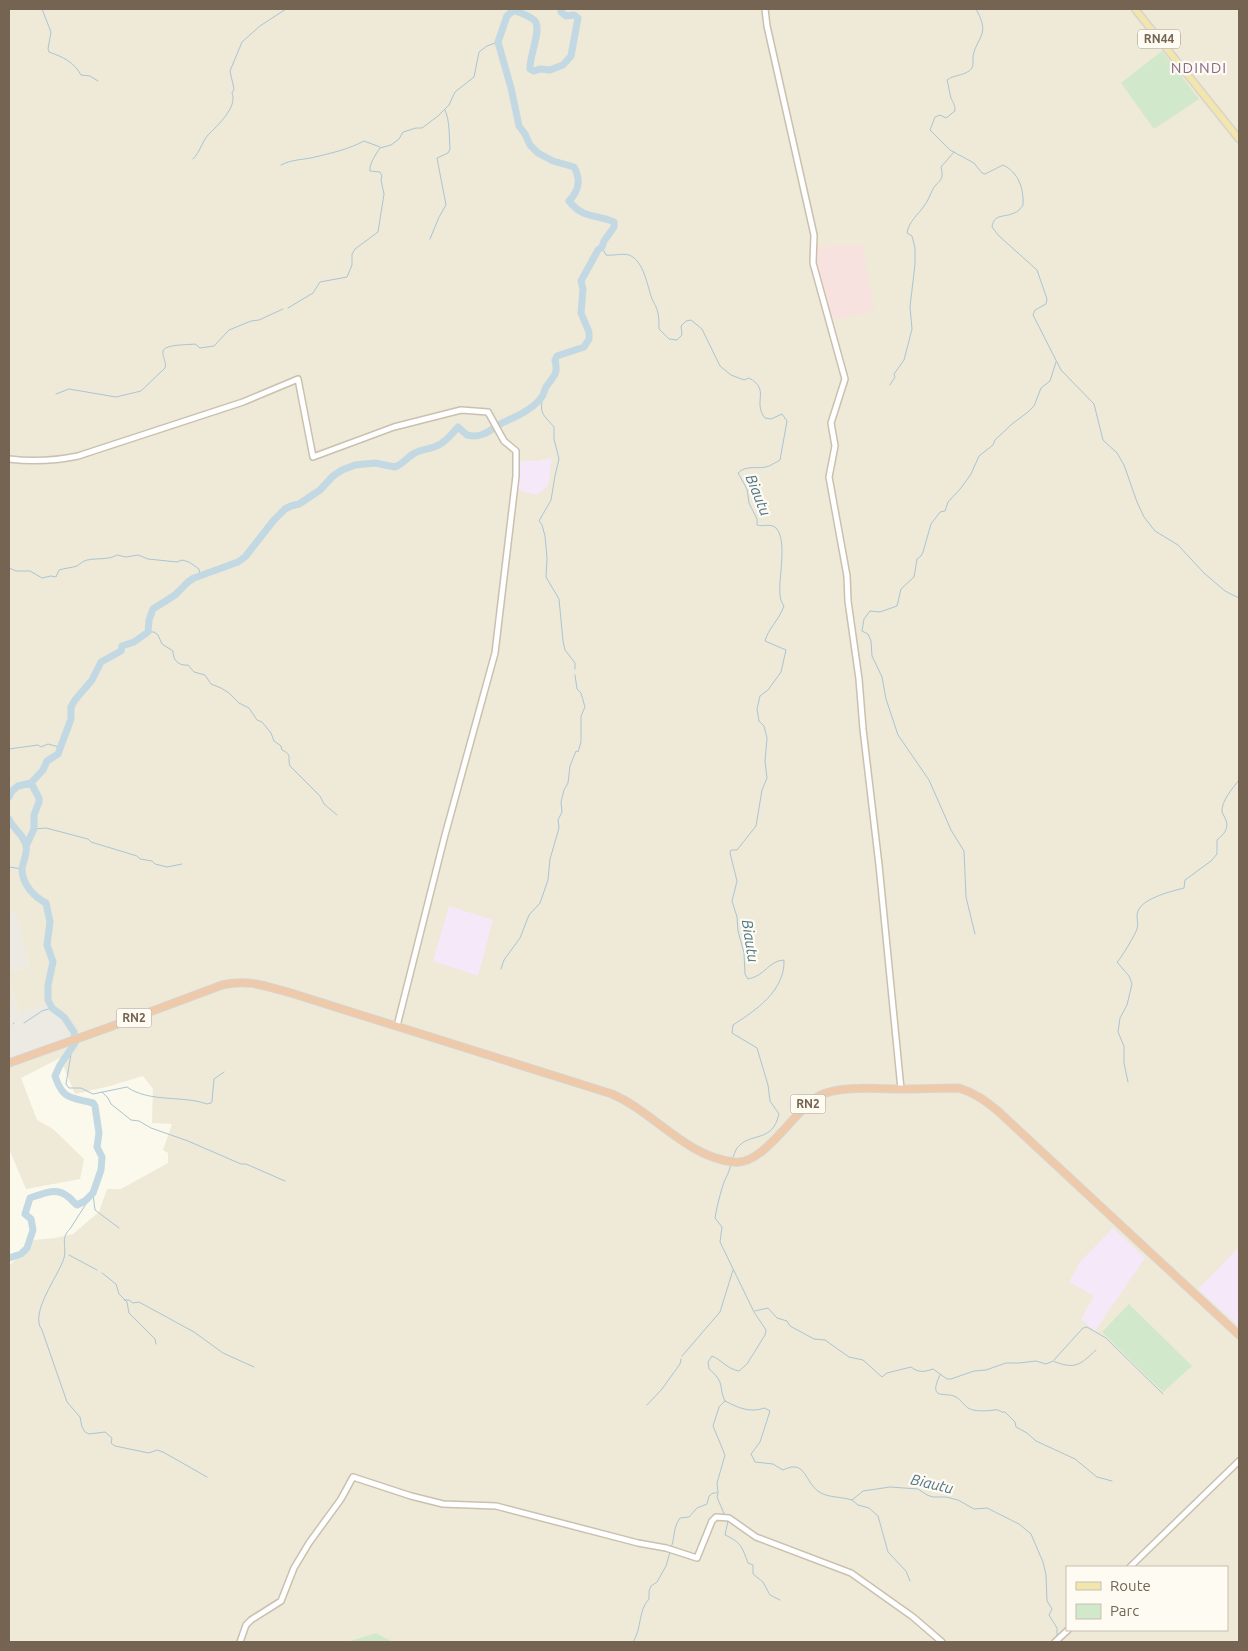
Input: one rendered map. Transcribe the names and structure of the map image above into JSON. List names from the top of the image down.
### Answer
{
  "streets": {
    "highway": ["RN2"],
    "main road": ["RN44"]
  },
  "districts": ["NDINDI"],
  "water": ["Biautu"],
  "legend": ["Route", "Parc"]
}
